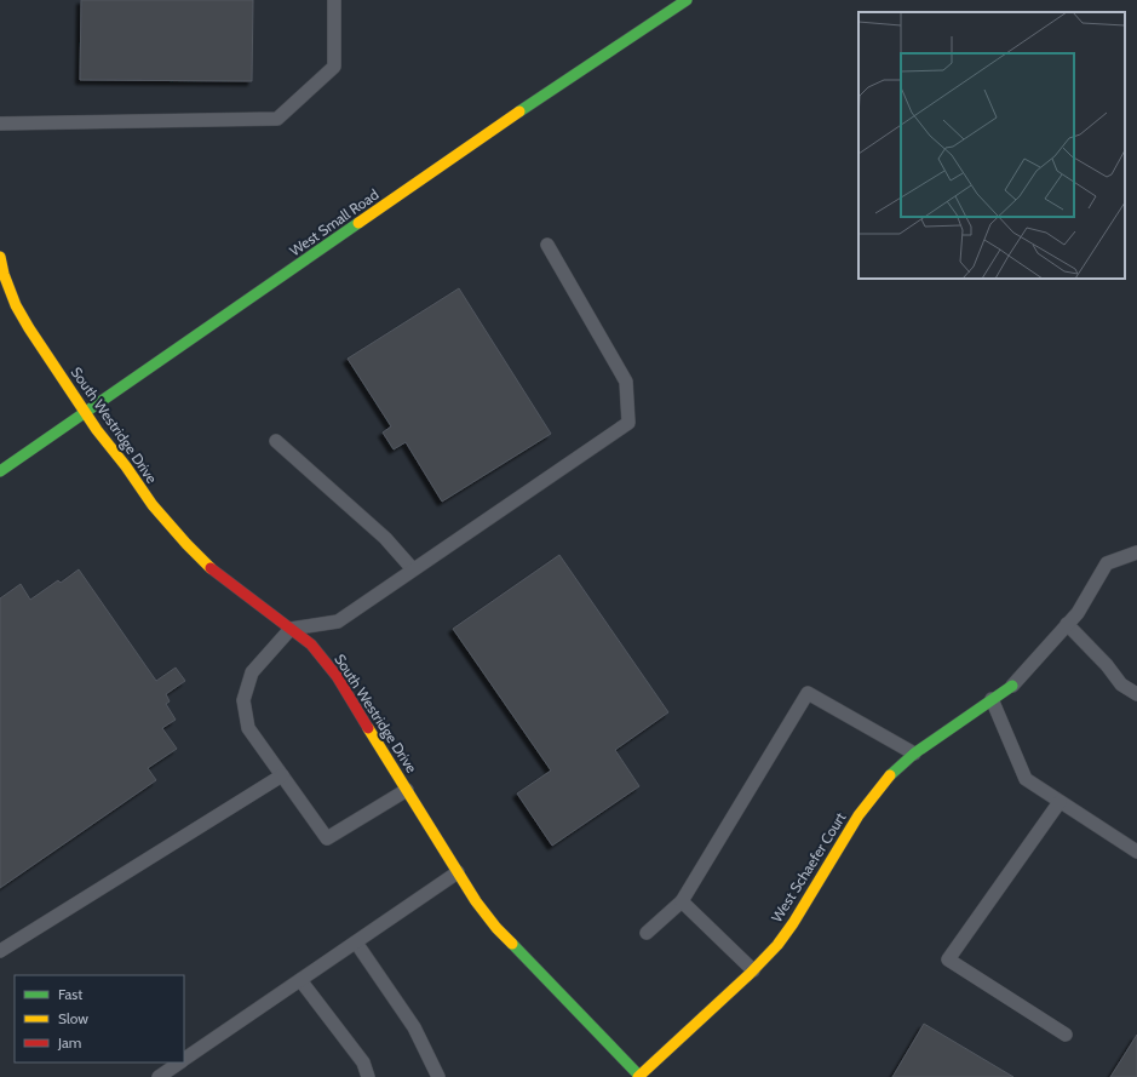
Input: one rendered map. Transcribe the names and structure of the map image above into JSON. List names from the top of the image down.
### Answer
{
  "streets": {
    "street": ["West Small Road", "South Westridge Drive", "West Schaefer Court"]
  },
  "crossings": [
    ["West Small Road", "South Westridge Drive"],
    ["South Westridge Drive", "West Schaefer Court"]
  ],
  "legend": ["Fast", "Slow", "Jam"]
}
